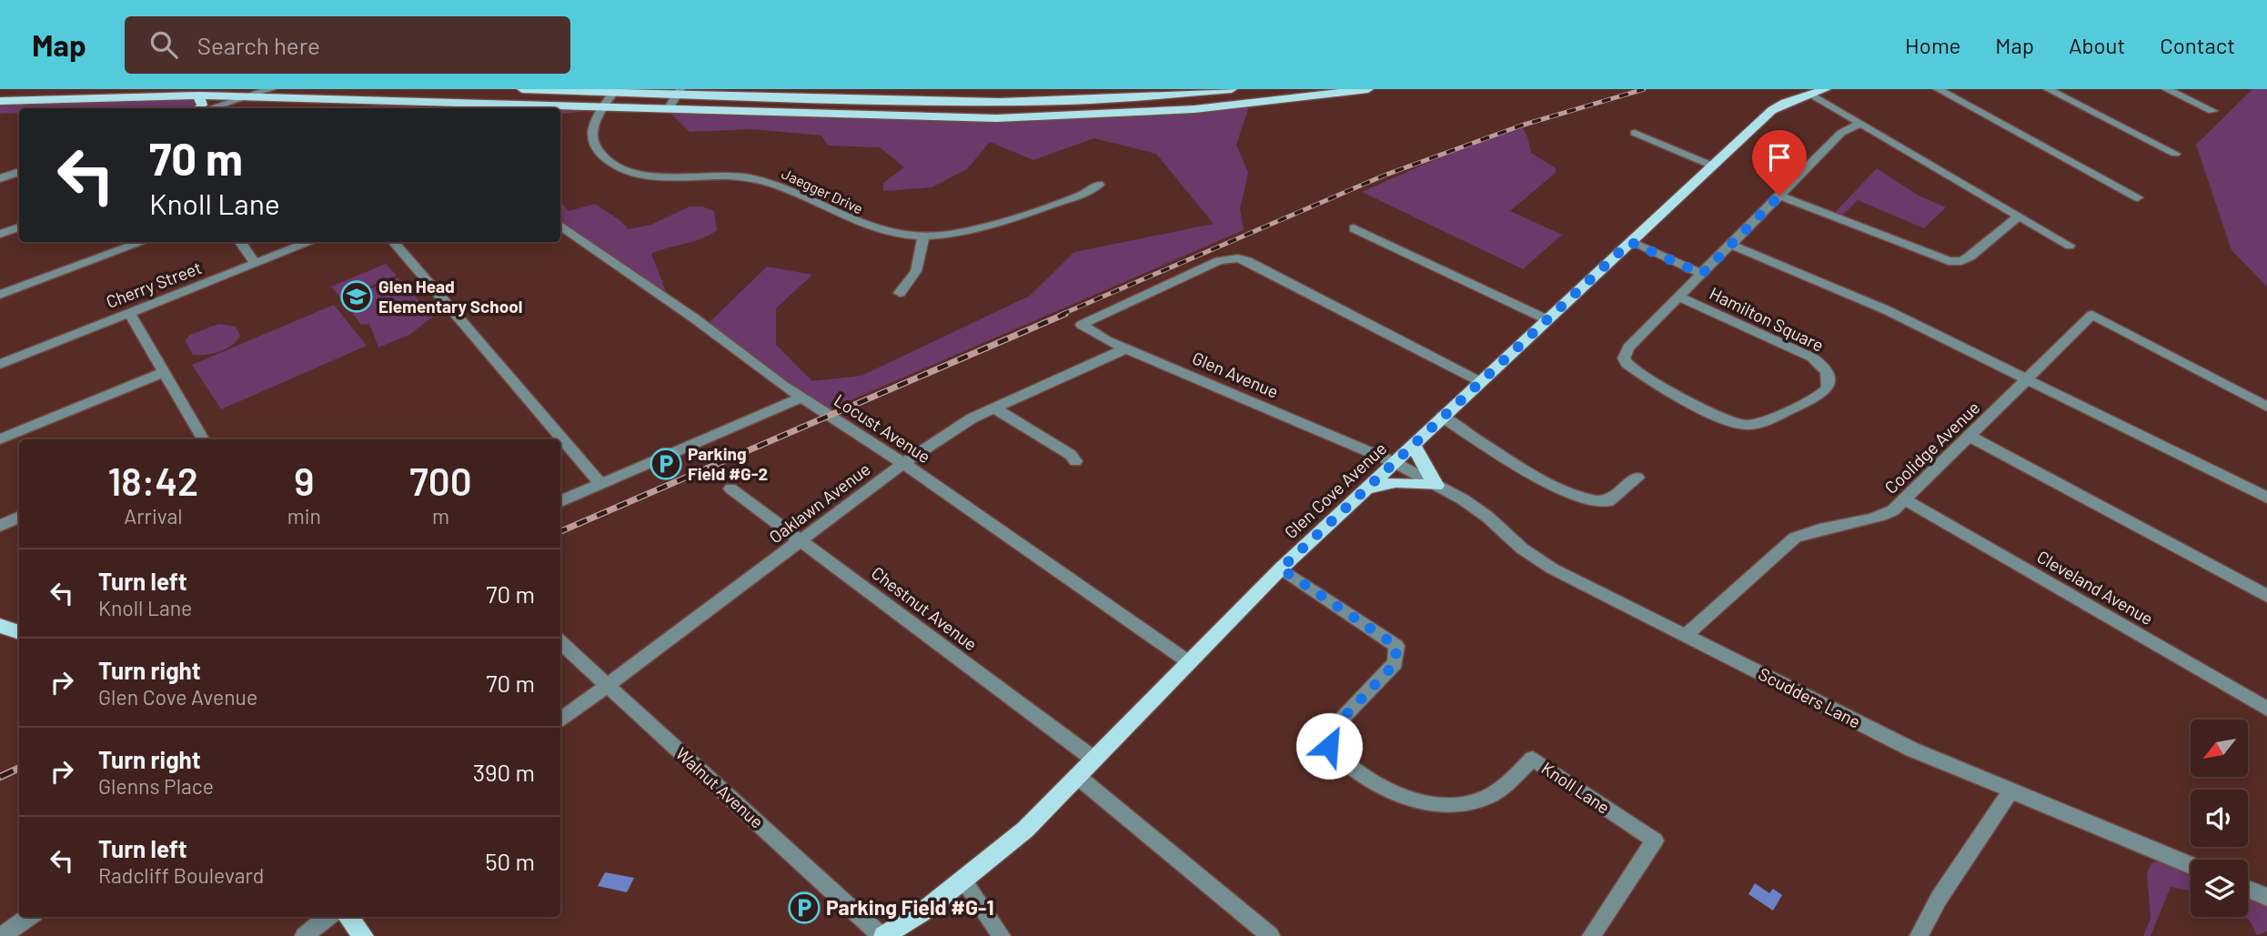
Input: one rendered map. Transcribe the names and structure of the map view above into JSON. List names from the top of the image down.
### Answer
{
  "streets": {
    "main road": ["Glen Cove Avenue", "Scudders Lane"],
    "street": [
      "Jaegger Drive",
      "Cherry Street",
      "Hamilton Square",
      "Glen Avenue",
      "Locust Avenue",
      "Coolidge Avenue",
      "Oaklawn Avenue",
      "Cleveland Avenue",
      "Chestnut Avenue",
      "Walnut Avenue",
      "Knoll Lane"
    ]
  },
  "crossings": [
    ["Glen Avenue", "Glen Cove Avenue"],
    ["Glen Avenue", "Oaklawn Avenue"],
    ["Glen Avenue", "Scudders Lane"],
    ["Locust Avenue", "Glen Cove Avenue"],
    ["Locust Avenue", "Oaklawn Avenue"],
    ["Coolidge Avenue", "Cleveland Avenue"],
    ["Coolidge Avenue", "Scudders Lane"],
    ["Glen Cove Avenue", "Chestnut Avenue"],
    ["Glen Cove Avenue", "Scudders Lane"],
    ["Glen Cove Avenue", "Walnut Avenue"],
    ["Glen Cove Avenue", "Knoll Lane"],
    ["Oaklawn Avenue", "Chestnut Avenue"],
    ["Oaklawn Avenue", "Walnut Avenue"]
  ],
  "places": {
    "school or university": ["Glen Head Elementary School"],
    "parking": ["Parking Field #G-2", "Parking Field #G-1"]
  },
  "north": "bottom left",
  "page": {
    "header": "Map",
    "search": "Search here",
    "nav": [
      "Home",
      "Map",
      "About",
      "Contact"
    ],
    "turn": ["70 m", "Knoll Lane"],
    "eta": [
      "18:42",
      "Arrival",
      "9",
      "min",
      "700",
      "m"
    ],
    "list": [
      {
        "name": "Turn left",
        "note": "Knoll Lane",
        "value": "70 m"
      },
      {
        "name": "Turn right",
        "note": "Glen Cove Avenue",
        "value": "70 m"
      },
      {
        "name": "Turn right",
        "note": "Glenns Place",
        "value": "390 m"
      },
      {
        "name": "Turn left",
        "note": "Radcliff Boulevard",
        "value": "50 m"
      }
    ]
  }
}
